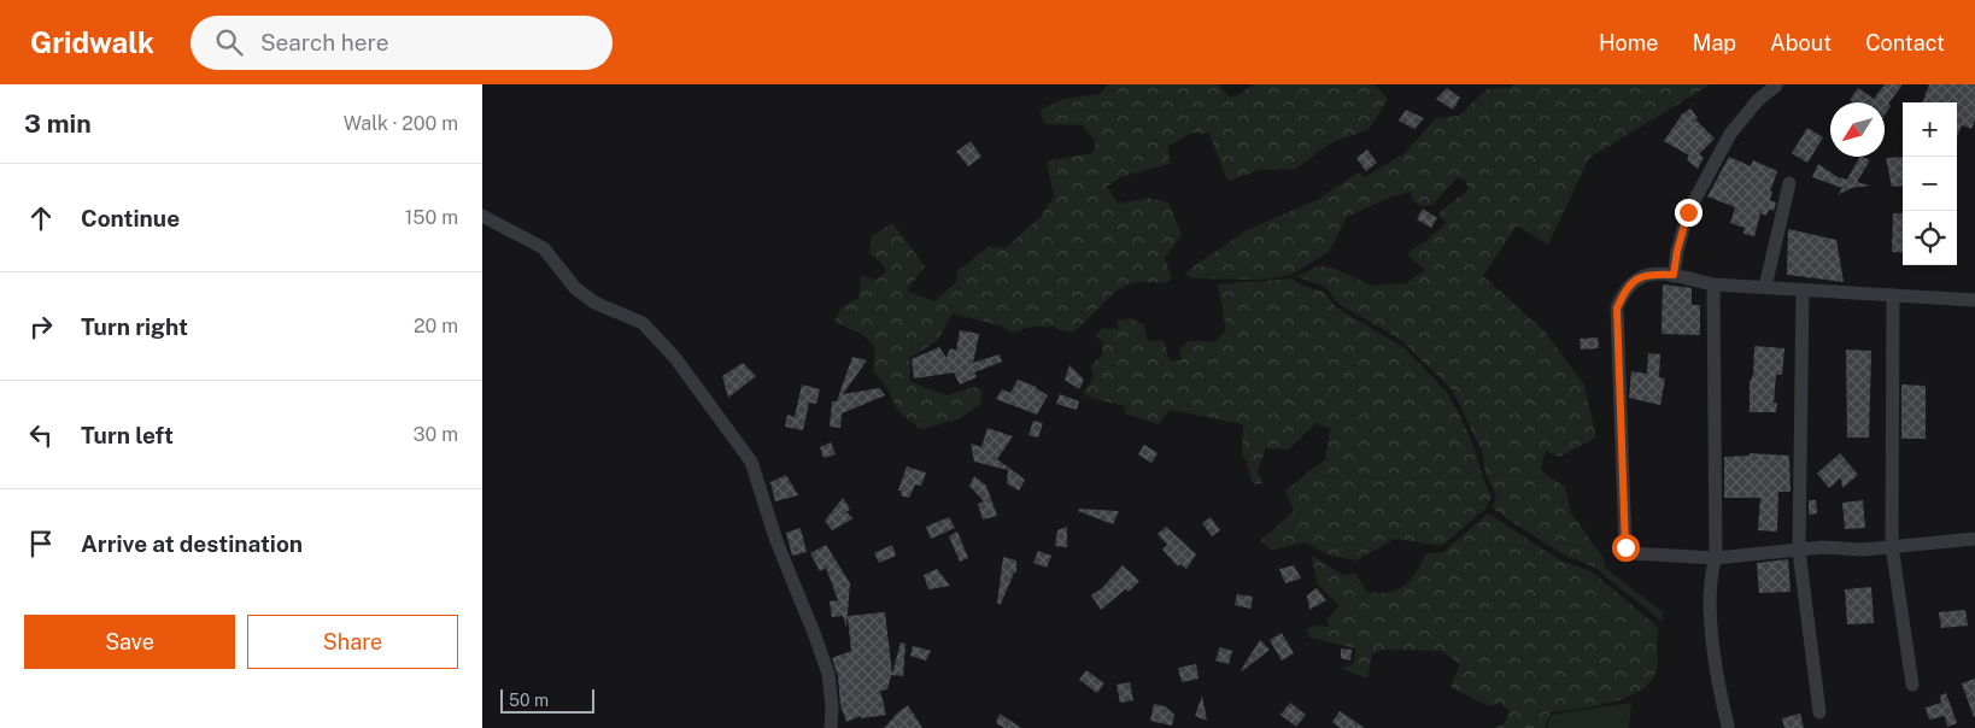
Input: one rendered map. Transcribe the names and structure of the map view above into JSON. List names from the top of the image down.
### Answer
{
  "scale_bar": "50 m",
  "north": "bottom left",
  "page": {
    "header": "Gridwalk",
    "search": "Search here",
    "nav": [
      "Home",
      "Map",
      "About",
      "Contact"
    ],
    "heading": ["3 min", "Walk · 200 m"],
    "map_buttons": ["+", "−"],
    "list": [
      ["Continue", "150 m"],
      ["Turn right", "20 m"],
      ["Turn left", "30 m"],
      "Arrive at destination"
    ],
    "buttons": ["Save", "Share"],
    "scale": "50 m"
  }
}
